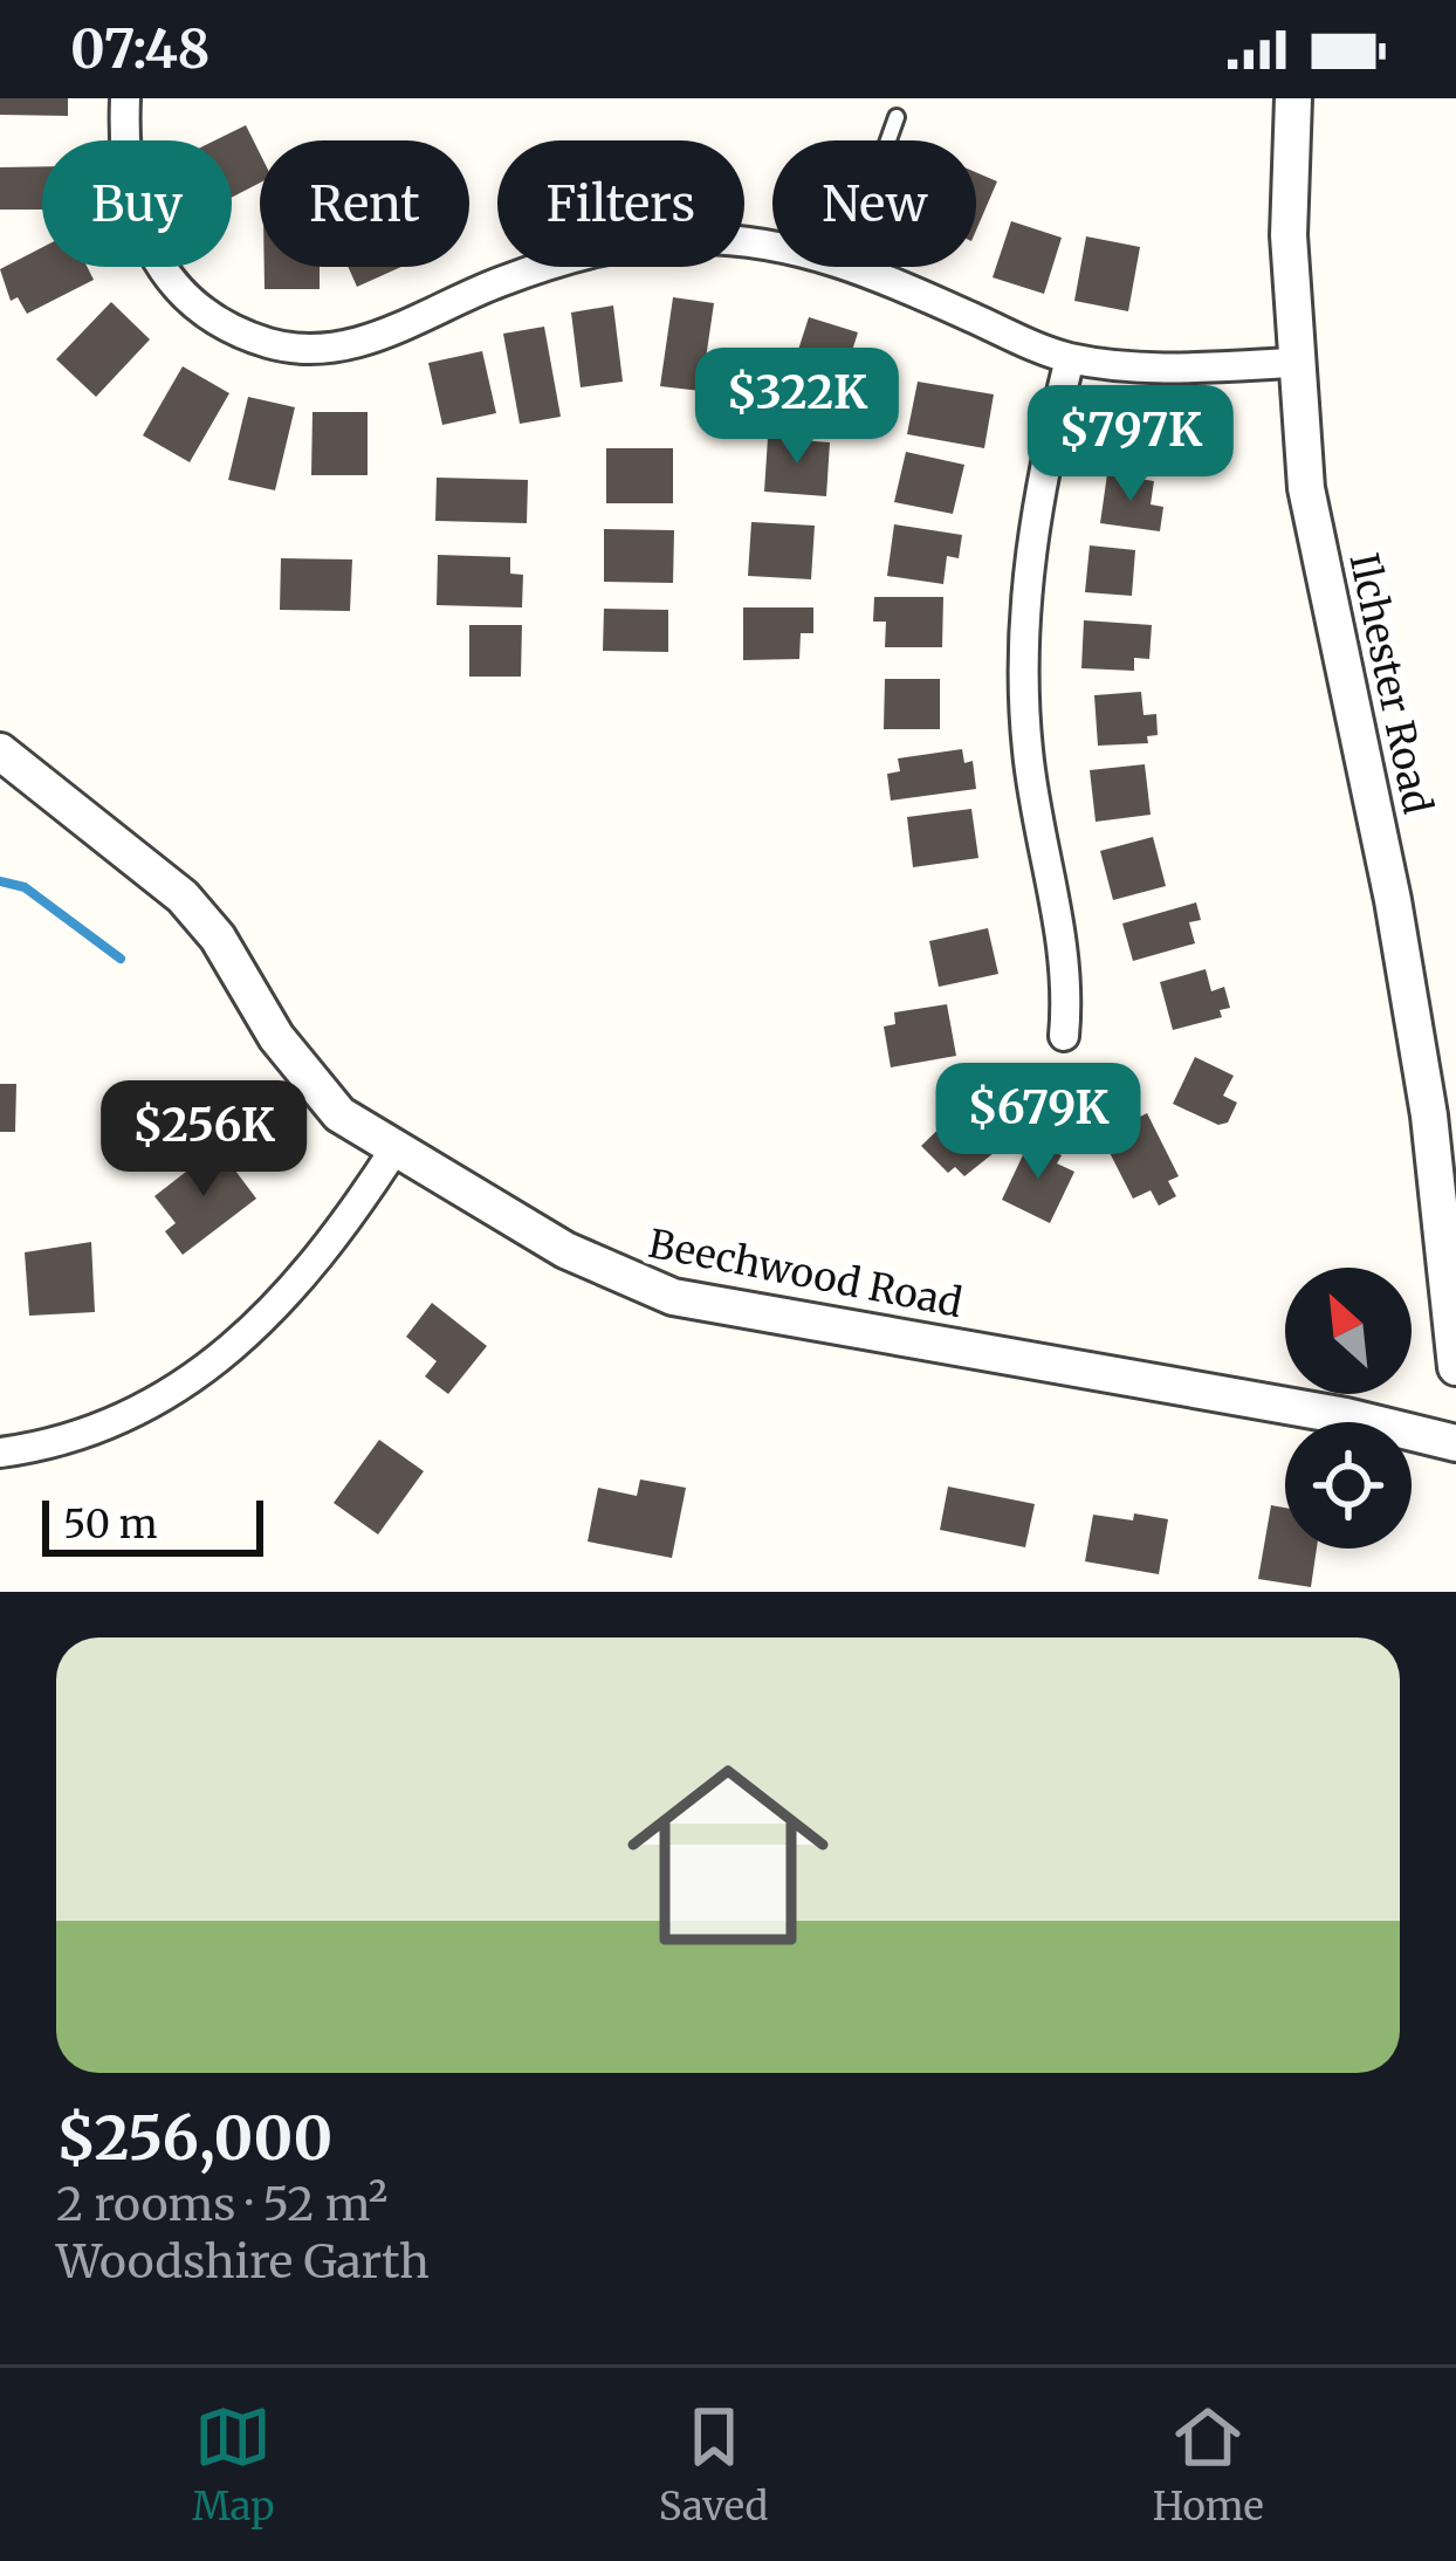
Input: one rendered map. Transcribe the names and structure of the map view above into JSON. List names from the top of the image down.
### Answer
{
  "streets": {
    "street": ["Ilchester Road", "Beechwood Road"]
  },
  "scale_bar": "50 m",
  "north": "top left",
  "page": {
    "status": "07:48",
    "chip": [
      "Buy",
      "Rent",
      "Filters",
      "New"
    ],
    "price": [
      "$322K",
      "$797K",
      "$679K",
      "$256K"
    ],
    "scale": "50 m",
    "list": [
      {
        "name": "$256,000",
        "note": "2 rooms · 52 m² · Woodshire Garth"
      }
    ],
    "tabs": ["Map", "Saved", "Home"]
  }
}
